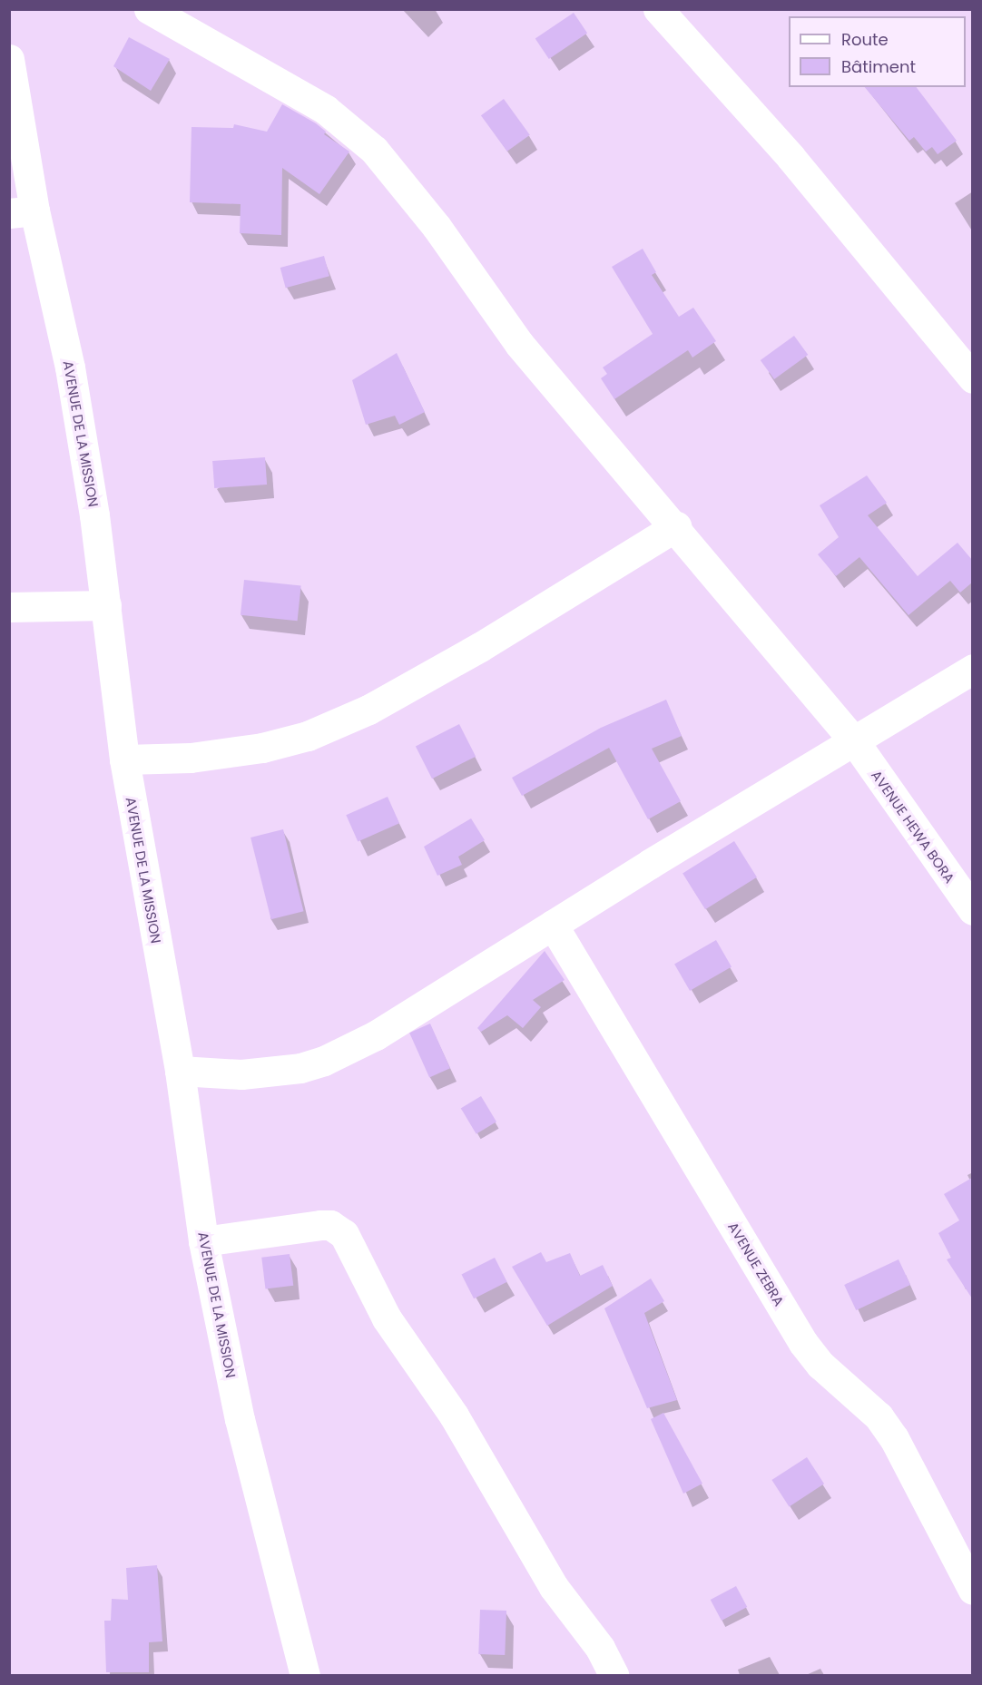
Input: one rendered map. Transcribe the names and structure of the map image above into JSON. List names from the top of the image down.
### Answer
{
  "streets": {
    "street": ["AVENUE DE LA MISSION", "AVENUE HEWA BORA", "AVENUE ZEBRA"]
  },
  "legend": ["Route", "Bâtiment"]
}
